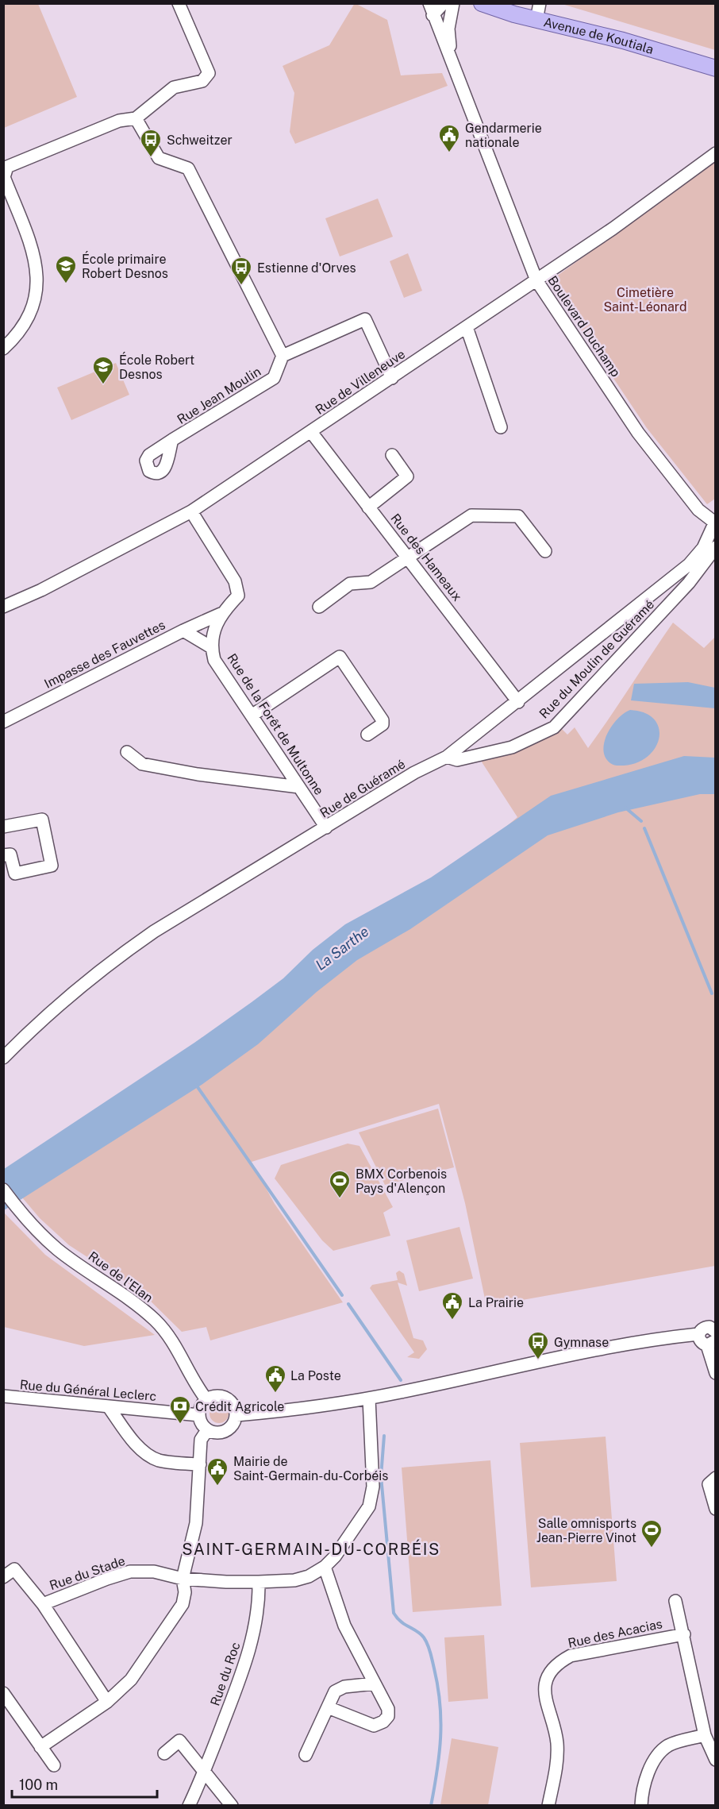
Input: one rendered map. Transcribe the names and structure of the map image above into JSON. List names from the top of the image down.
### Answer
{
  "streets": {
    "main road": ["Avenue de Koutiala"],
    "street": [
      "Boulevard Duchamp",
      "Rue de Villeneuve",
      "Rue Jean Moulin",
      "Rue des Hameaux",
      "Impasse des Fauvettes",
      "Rue du Moulin de Guéramé",
      "Rue de la Forêt de Multonne",
      "Rue de Guéramé",
      "Rue de l'Elan",
      "Rue du Général Leclerc",
      "Rue du Stade",
      "Rue des Acacias",
      "Rue du Roc"
    ]
  },
  "crossings": [
    ["Boulevard Duchamp", "Rue de Villeneuve"],
    ["Boulevard Duchamp", "Rue de Guéramé"],
    ["Rue de Villeneuve", "Rue des Hameaux"],
    ["Rue de Villeneuve", "Rue de la Forêt de Multonne"],
    ["Rue des Hameaux", "Rue de Guéramé"],
    ["Impasse des Fauvettes", "Rue de la Forêt de Multonne"],
    ["Rue du Moulin de Guéramé", "Rue de Guéramé"],
    ["Rue de la Forêt de Multonne", "Rue de Guéramé"],
    ["Rue de l'Elan", "Rue du Général Leclerc"],
    ["Rue du Stade", "Rue du Roc"]
  ],
  "districts": ["SAINT-GERMAIN-DU-CORBÉIS"],
  "water": ["La Sarthe"],
  "parks": ["Cimetière Saint-Léonard"],
  "places": {
    "public building": [
      "Gendarmerie nationale",
      "La Prairie",
      "La Poste",
      "Mairie de Saint-Germain-du-Corbéis"
    ],
    "bus stop": ["Schweitzer", "Estienne d'Orves", "Gymnase"],
    "school or university": ["École primaire Robert Desnos", "École Robert Desnos"],
    "sports": ["BMX Corbenois Pays d'Alençon", "Salle omnisports Jean-Pierre Vinot"],
    "bank": ["Crédit Agricole"]
  },
  "scale_bar": "100 m"
}
